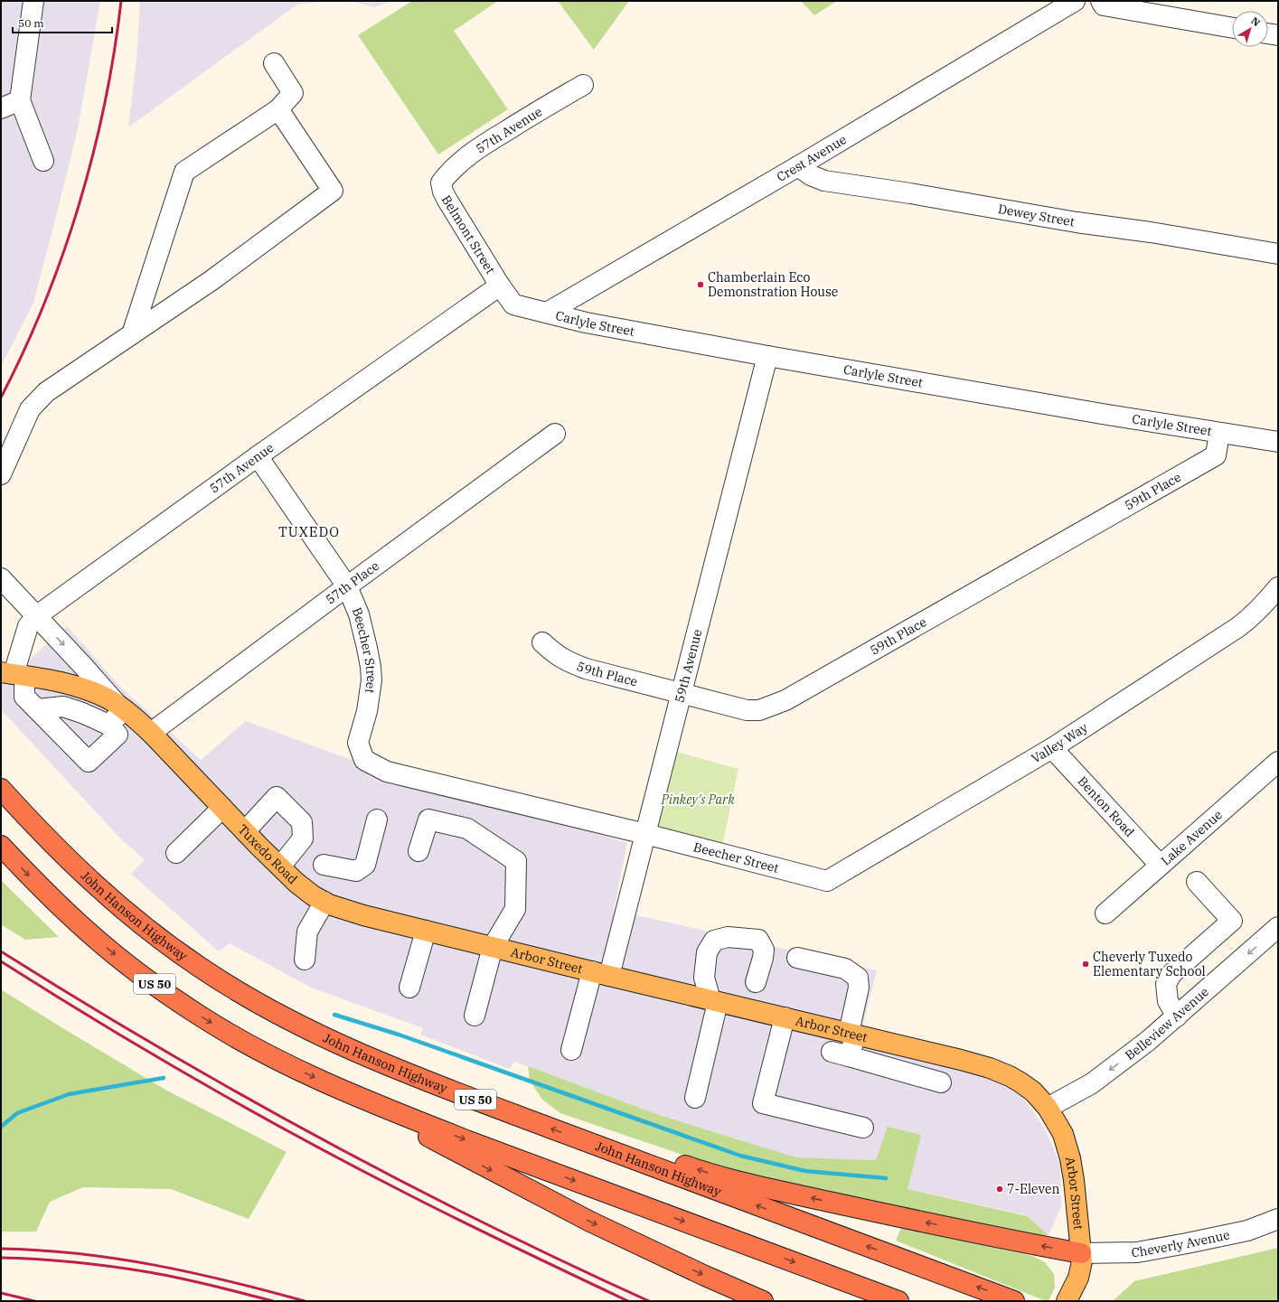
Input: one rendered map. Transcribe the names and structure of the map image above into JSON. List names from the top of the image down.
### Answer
{
  "streets": {
    "highway": ["John Hanson Highway", "US 50"],
    "main road": ["Tuxedo Road", "Arbor Street"],
    "street": [
      "57th Avenue",
      "Crest Avenue",
      "Dewey Street",
      "Belmont Street",
      "Carlyle Street",
      "59th Place",
      "57th Place",
      "Beecher Street",
      "59th Avenue",
      "Valley Way",
      "Benton Road",
      "Lake Avenue",
      "Belleview Avenue",
      "Cheverly Avenue"
    ]
  },
  "crossings": [
    ["57th Avenue", "Belmont Street"],
    ["57th Avenue", "Carlyle Street"],
    ["57th Avenue", "Beecher Street"],
    ["57th Avenue", "Tuxedo Road"],
    ["Crest Avenue", "Dewey Street"],
    ["Crest Avenue", "Carlyle Street"],
    ["Belmont Street", "Carlyle Street"],
    ["Carlyle Street", "59th Place"],
    ["Carlyle Street", "59th Avenue"],
    ["59th Place", "59th Avenue"],
    ["57th Place", "Beecher Street"],
    ["57th Place", "Tuxedo Road"],
    ["Beecher Street", "59th Avenue"],
    ["Beecher Street", "Valley Way"],
    ["59th Avenue", "Arbor Street"],
    ["Valley Way", "Benton Road"],
    ["Benton Road", "Lake Avenue"],
    ["Tuxedo Road", "Arbor Street"],
    ["Arbor Street", "Belleview Avenue"],
    ["Arbor Street", "Cheverly Avenue"]
  ],
  "one_way": ["Belleview Avenue"],
  "districts": ["TUXEDO"],
  "parks": ["Pinkey's Park"],
  "places": ["Chamberlain Eco Demonstration House", "Cheverly Tuxedo Elementary School", "7-Eleven"],
  "scale_bar": "50 m",
  "north": "top right"
}
